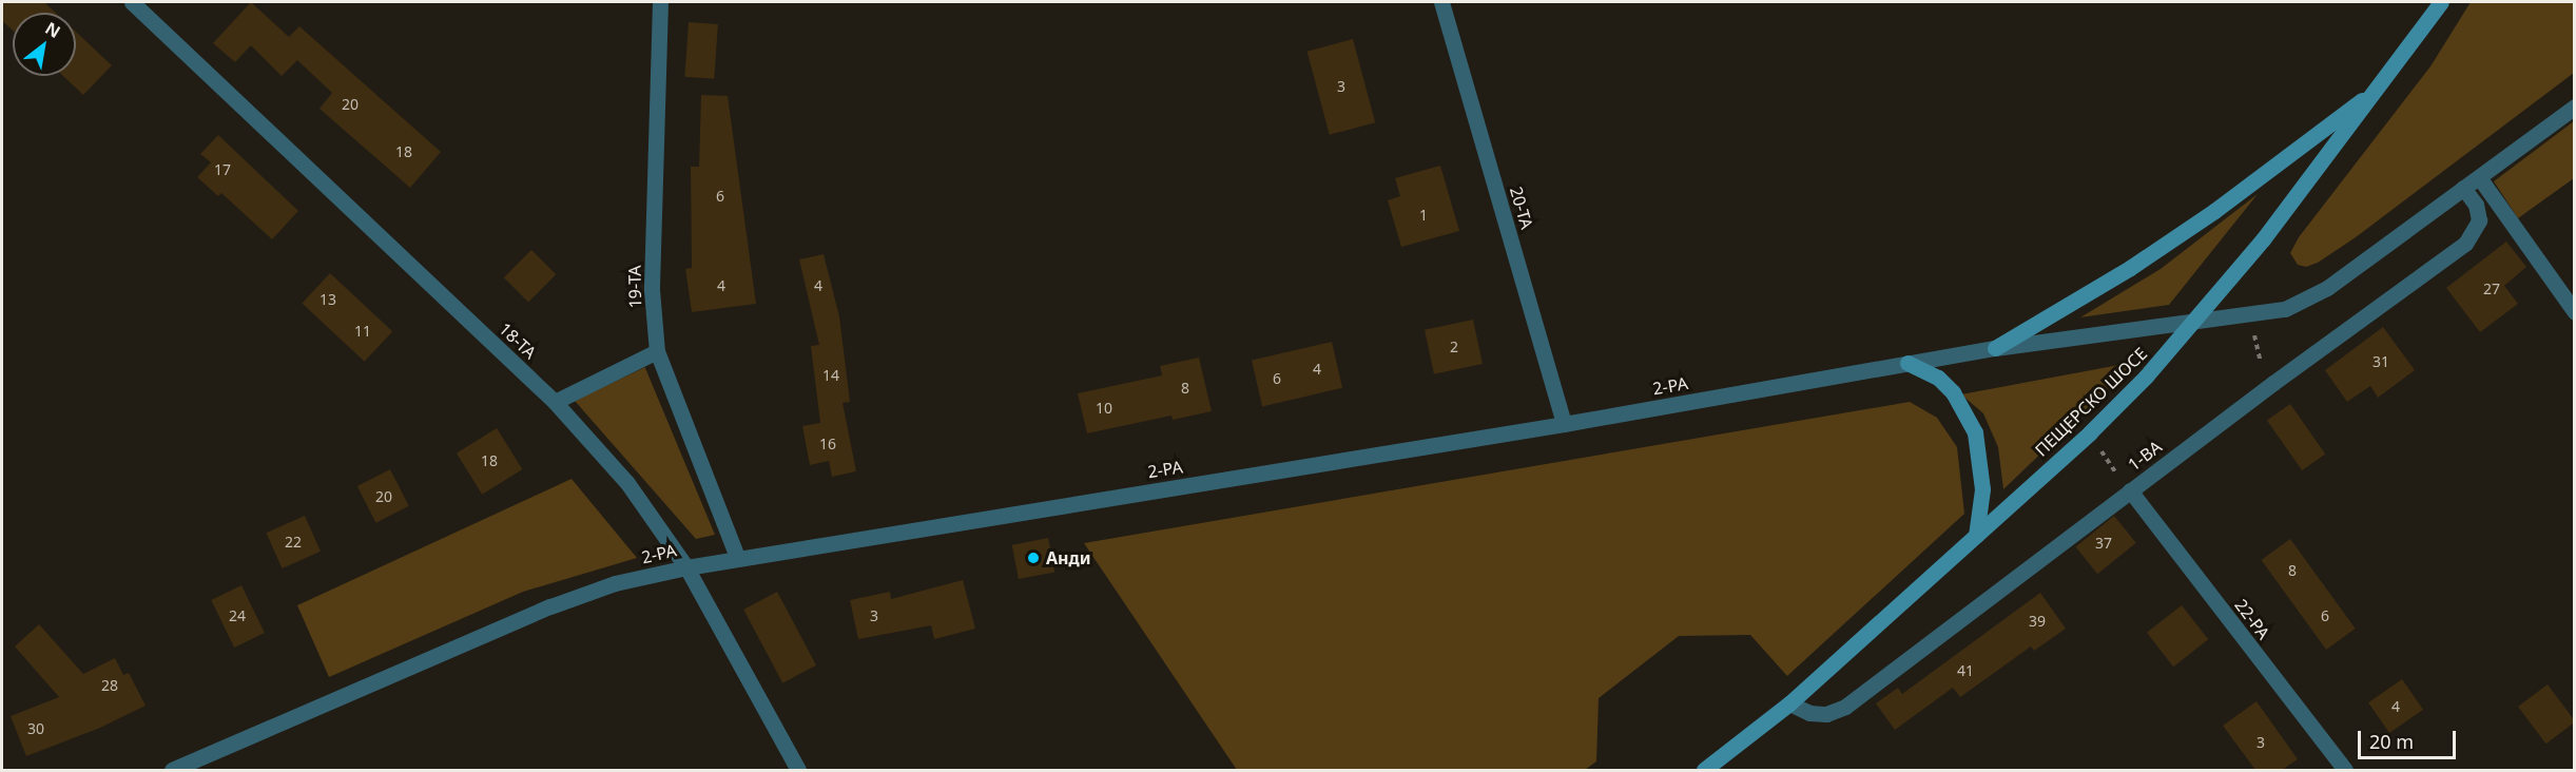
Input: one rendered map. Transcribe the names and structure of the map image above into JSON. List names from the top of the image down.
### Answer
{
  "streets": {
    "main road": ["ПЕЩЕРСКО ШОСЕ"],
    "street": [
      "20-ТА",
      "19-ТА",
      "18-ТА",
      "2-РА",
      "1-ВА",
      "22-РА"
    ]
  },
  "crossings": [
    ["20-ТА", "2-РА"],
    ["19-ТА", "2-РА"],
    ["18-ТА", "2-РА"],
    ["2-РА", "ПЕЩЕРСКО ШОСЕ"],
    ["2-РА", "1-ВА"],
    ["ПЕЩЕРСКО ШОСЕ", "1-ВА"],
    ["1-ВА", "22-РА"]
  ],
  "places": ["Анди"],
  "house_numbers": [
    "3",
    "20",
    "18",
    "17",
    "6",
    "1",
    "4",
    "4",
    "27",
    "13",
    "11",
    "2",
    "31",
    "4",
    "14",
    "6",
    "8",
    "10",
    "16",
    "18",
    "20",
    "22",
    "37",
    "8",
    "24",
    "3",
    "6",
    "39",
    "41",
    "28",
    "4",
    "30",
    "3"
  ],
  "scale_bar": "20 m",
  "north": "top right"
}
